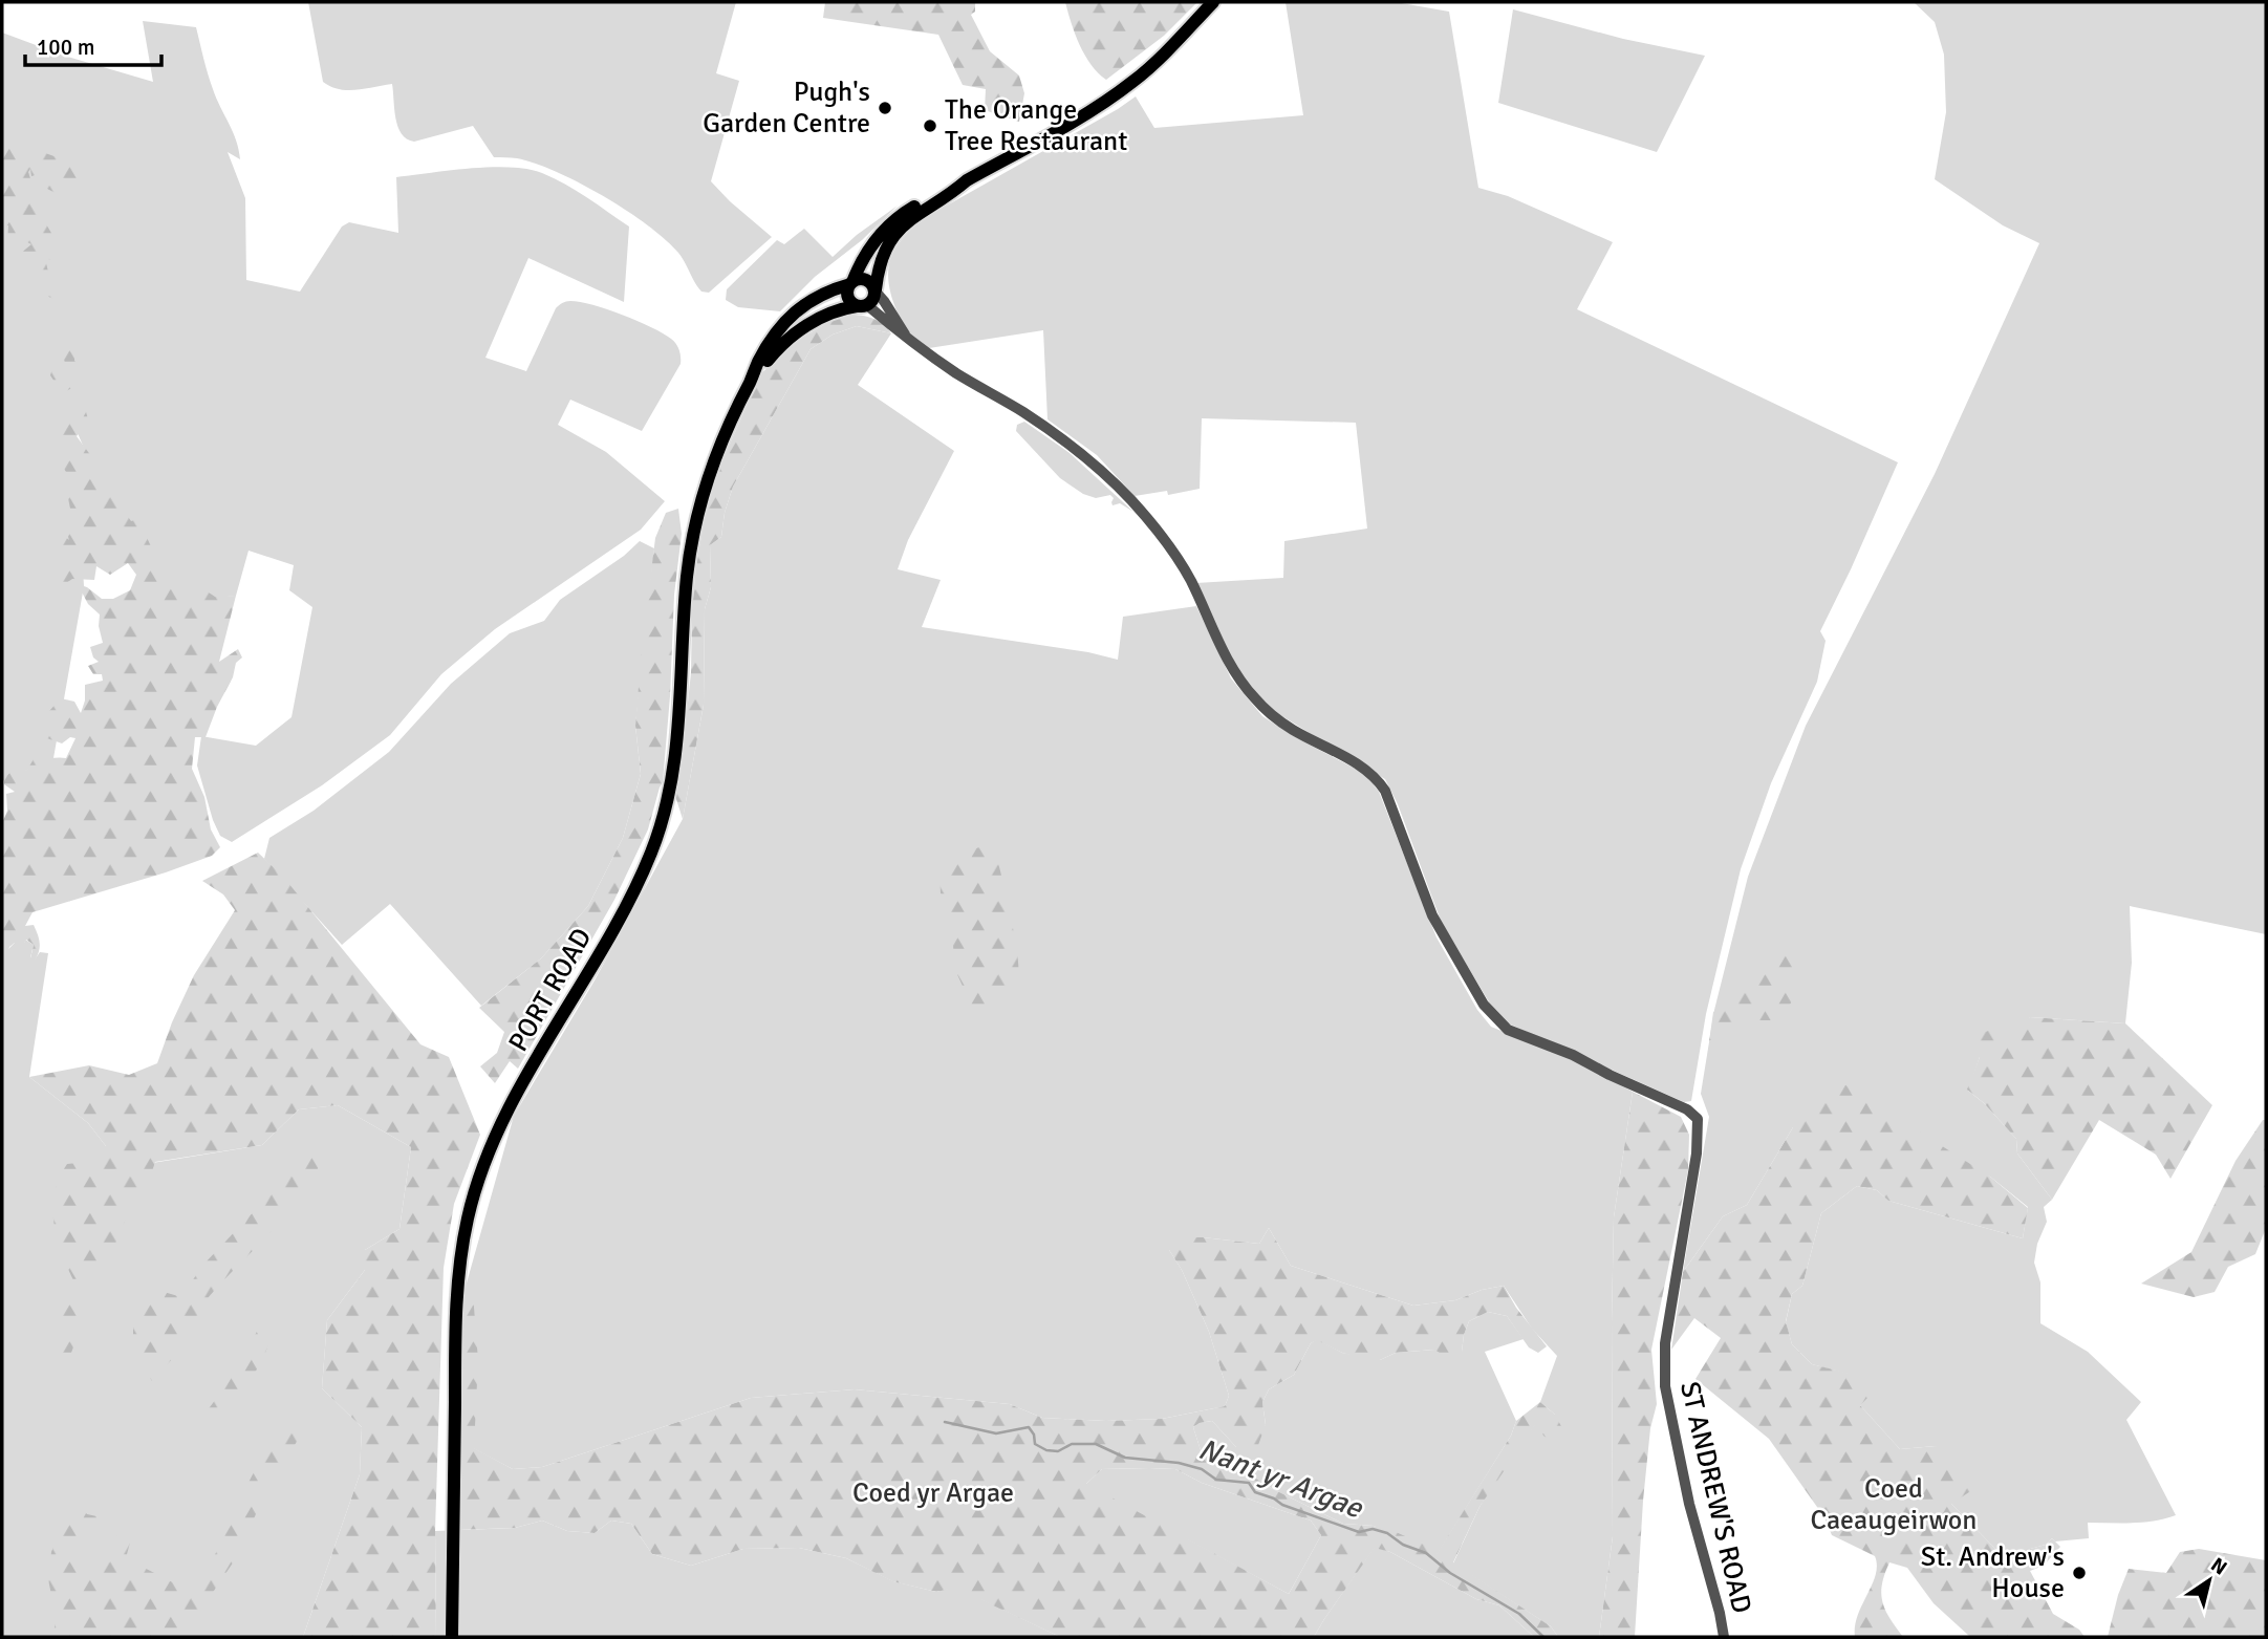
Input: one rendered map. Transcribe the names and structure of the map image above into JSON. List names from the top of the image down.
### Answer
{
  "streets": {
    "main road": ["PORT ROAD"],
    "street": ["ST ANDREW'S ROAD"]
  },
  "crossings": [
    ["PORT ROAD", "ST ANDREW'S ROAD"]
  ],
  "water": ["Nant yr Argae"],
  "parks": ["Coed Caeaugeirwon", "Coed yr Argae"],
  "places": ["Pugh's Garden Centre", "The Orange Tree Restaurant", "St. Andrew's House"],
  "scale_bar": "100 m",
  "north": "top right"
}
